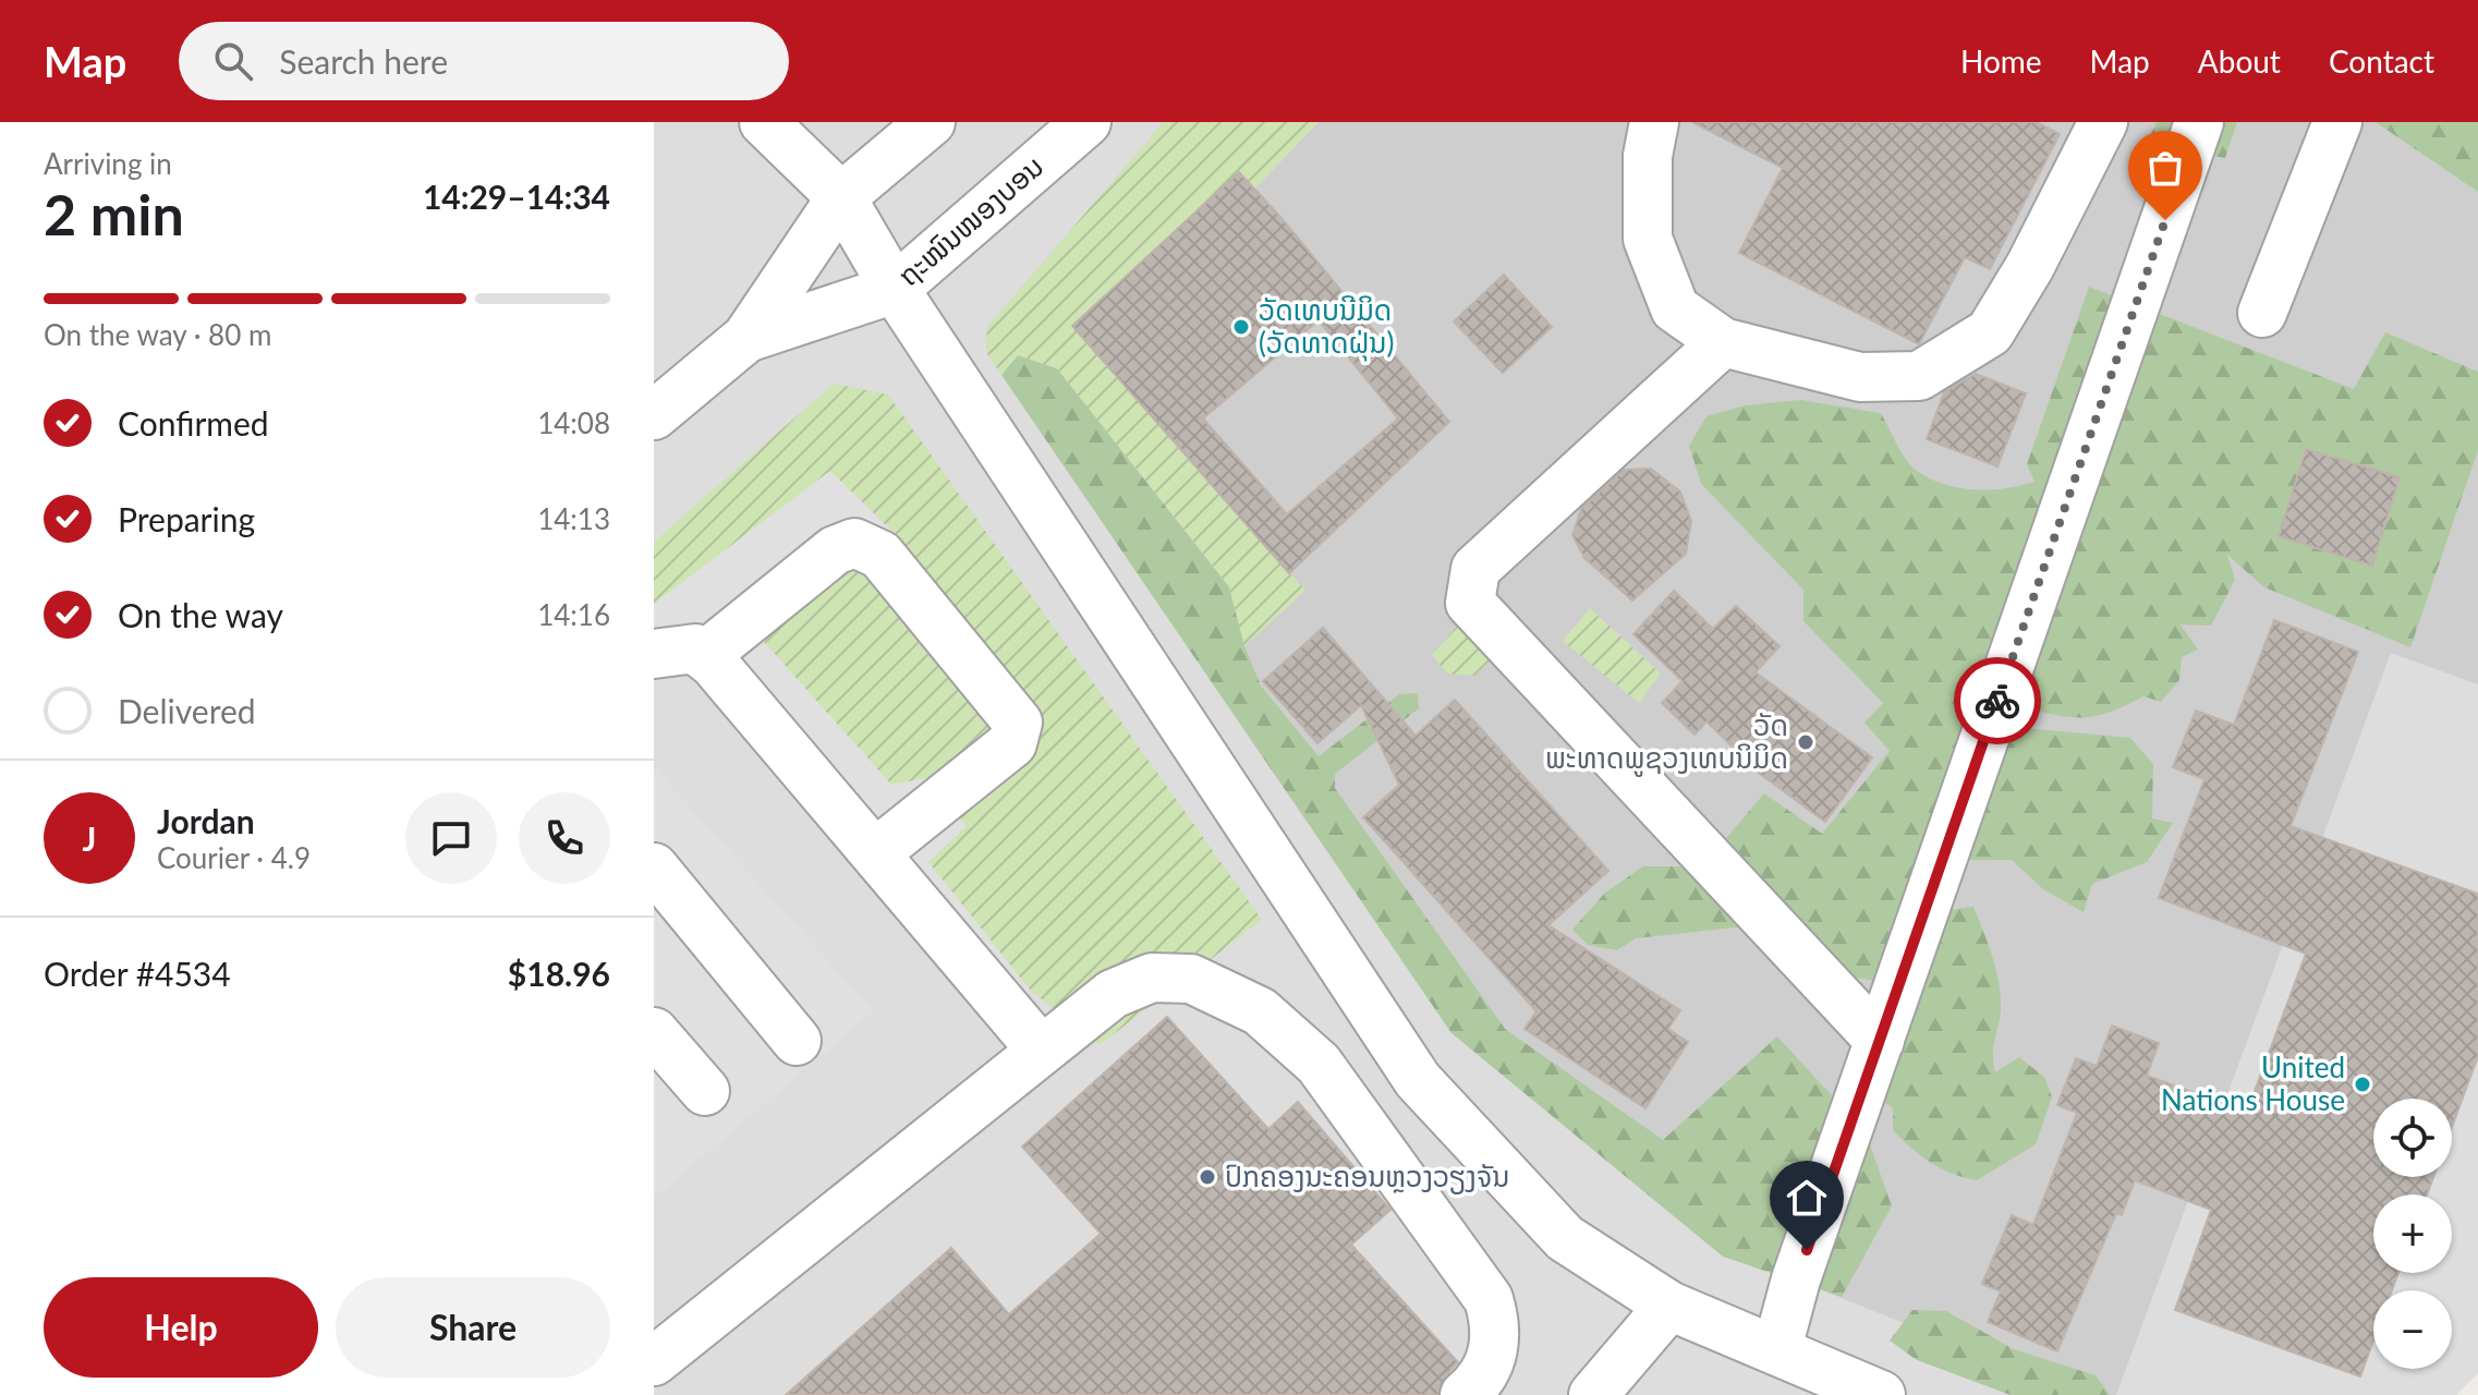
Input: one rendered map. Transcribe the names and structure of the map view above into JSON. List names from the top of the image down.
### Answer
{
  "streets": {
    "street": ["ຖະໜົນໜອງບອນ"]
  },
  "places": [
    "ວັດເທບນີມິດ (ວັດທາດຝຸ່ນ)",
    "ວັດ ພະທາດພູຊວງເທບນິມິດ",
    "United Nations House",
    "ປົກຄອງນະຄອນຫຼວງວຽງຈັນ"
  ],
  "page": {
    "header": "Map",
    "search": "Search here",
    "nav": [
      "Home",
      "Map",
      "About",
      "Contact"
    ],
    "heading": ["2 min", "Arriving in", "14:29–14:34"],
    "panel": [
      "Jordan",
      "Courier · 4.9",
      "Order #4534",
      "$18.96"
    ],
    "bar": "On the way · 80 m",
    "list": [
      ["Confirmed", "14:08"],
      ["Preparing", "14:13"],
      ["On the way", "14:16"],
      "Delivered"
    ],
    "round": "J",
    "map_buttons": ["+", "−"],
    "buttons": ["Help", "Share"]
  }
}
